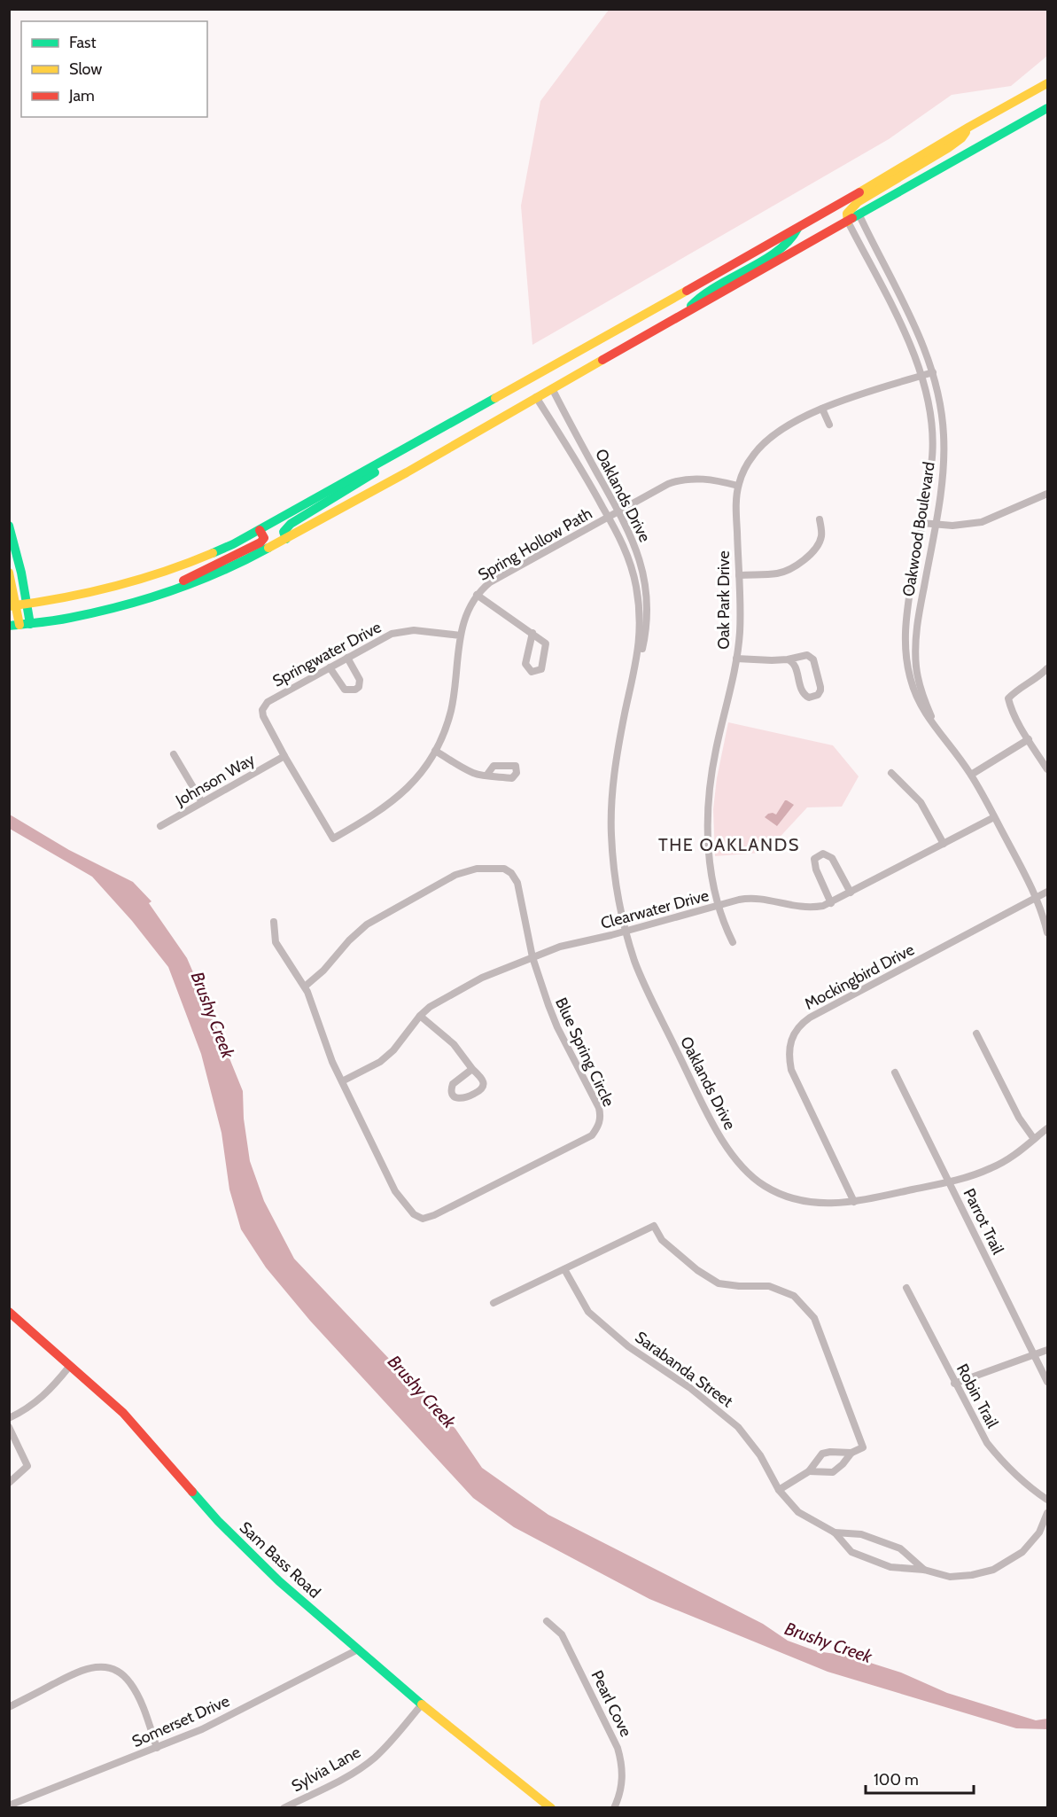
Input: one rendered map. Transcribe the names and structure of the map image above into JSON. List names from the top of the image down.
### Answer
{
  "streets": {
    "main road": ["Sam Bass Road"],
    "street": [
      "Oaklands Drive",
      "Oakwood Boulevard",
      "Spring Hollow Path",
      "Oak Park Drive",
      "Springwater Drive",
      "Johnson Way",
      "Clearwater Drive",
      "Mockingbird Drive",
      "Blue Spring Circle",
      "Parrot Trail",
      "Sarabanda Street",
      "Robin Trail",
      "Pearl Cove",
      "Somerset Drive",
      "Sylvia Lane"
    ]
  },
  "crossings": [
    ["Oaklands Drive", "Spring Hollow Path"],
    ["Oaklands Drive", "Clearwater Drive"],
    ["Oaklands Drive", "Mockingbird Drive"],
    ["Oaklands Drive", "Parrot Trail"],
    ["Oakwood Boulevard", "Oak Park Drive"],
    ["Oakwood Boulevard", "Clearwater Drive"],
    ["Oakwood Boulevard", "Mockingbird Drive"],
    ["Spring Hollow Path", "Oak Park Drive"],
    ["Spring Hollow Path", "Springwater Drive"],
    ["Oak Park Drive", "Clearwater Drive"],
    ["Springwater Drive", "Johnson Way"],
    ["Clearwater Drive", "Blue Spring Circle"],
    ["Sam Bass Road", "Somerset Drive"],
    ["Sam Bass Road", "Sylvia Lane"]
  ],
  "districts": ["THE OAKLANDS"],
  "water": ["Brushy Creek"],
  "legend": ["Fast", "Slow", "Jam"],
  "scale_bar": "100 m"
}
